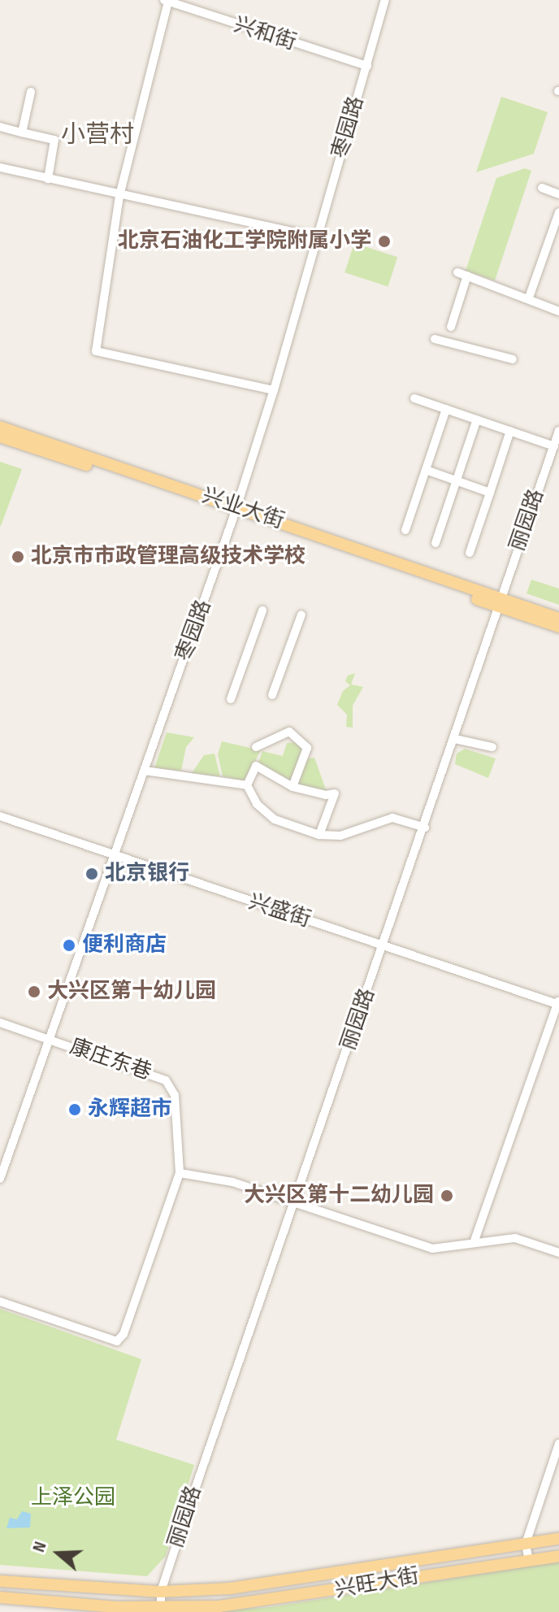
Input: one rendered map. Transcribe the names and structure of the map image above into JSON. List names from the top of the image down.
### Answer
{
  "streets": {
    "main road": ["兴业大街", "兴旺大街"],
    "street": [
      "兴和街",
      "枣园路",
      "丽园路",
      "兴盛街",
      "康庄东巷"
    ]
  },
  "crossings": [
    ["兴和街", "枣园路"],
    ["枣园路", "兴业大街"],
    ["枣园路", "兴盛街"],
    ["枣园路", "康庄东巷"],
    ["兴业大街", "丽园路"],
    ["丽园路", "兴盛街"],
    ["丽园路", "兴旺大街"]
  ],
  "districts": ["小营村"],
  "parks": ["上泽公园"],
  "places": [
    "北京石油化工学院附属小学",
    "北京市市政管理高级技术学校",
    "北京银行",
    "便利商店",
    "大兴区第十幼儿园",
    "永辉超市",
    "大兴区第十二幼儿园"
  ],
  "north": "left"
}
